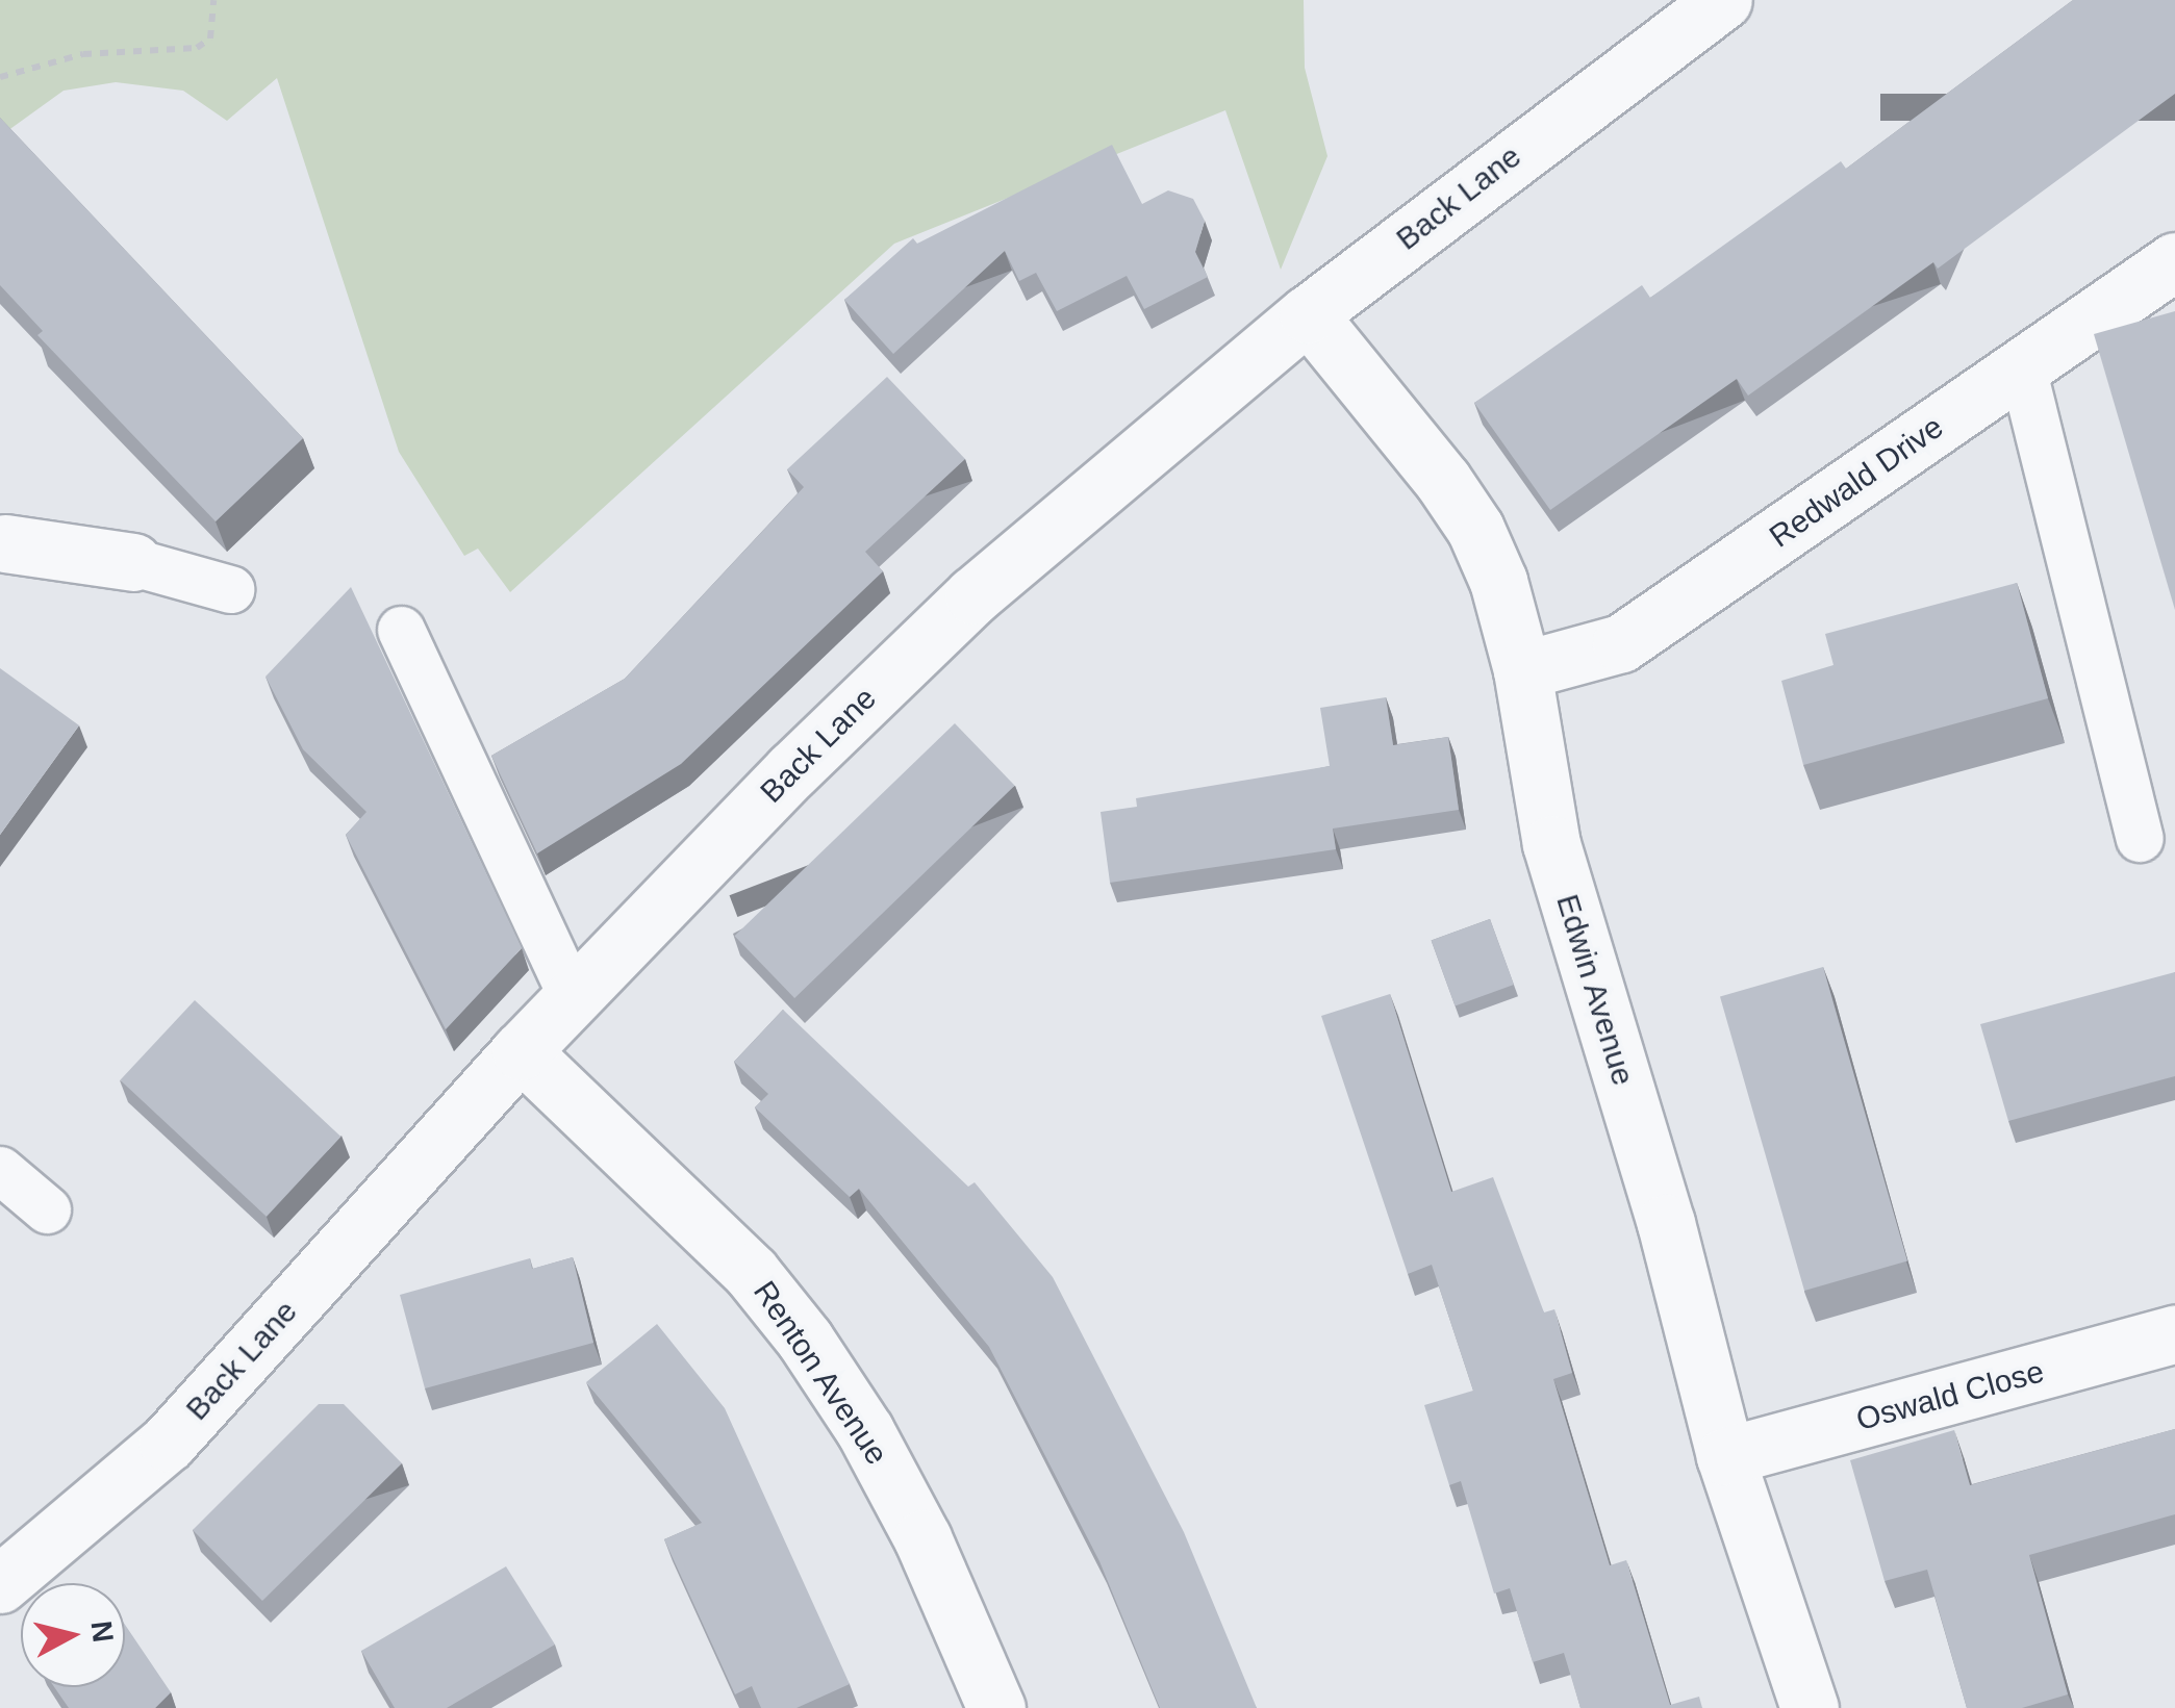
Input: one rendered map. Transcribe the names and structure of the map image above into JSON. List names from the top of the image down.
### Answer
{
  "streets": {
    "street": [
      "Back Lane",
      "Redwald Drive",
      "Edwin Avenue",
      "Renton Avenue",
      "Oswald Close"
    ]
  },
  "crossings": [
    ["Back Lane", "Edwin Avenue"],
    ["Back Lane", "Renton Avenue"],
    ["Redwald Drive", "Edwin Avenue"],
    ["Edwin Avenue", "Oswald Close"]
  ],
  "north": "right"
}
